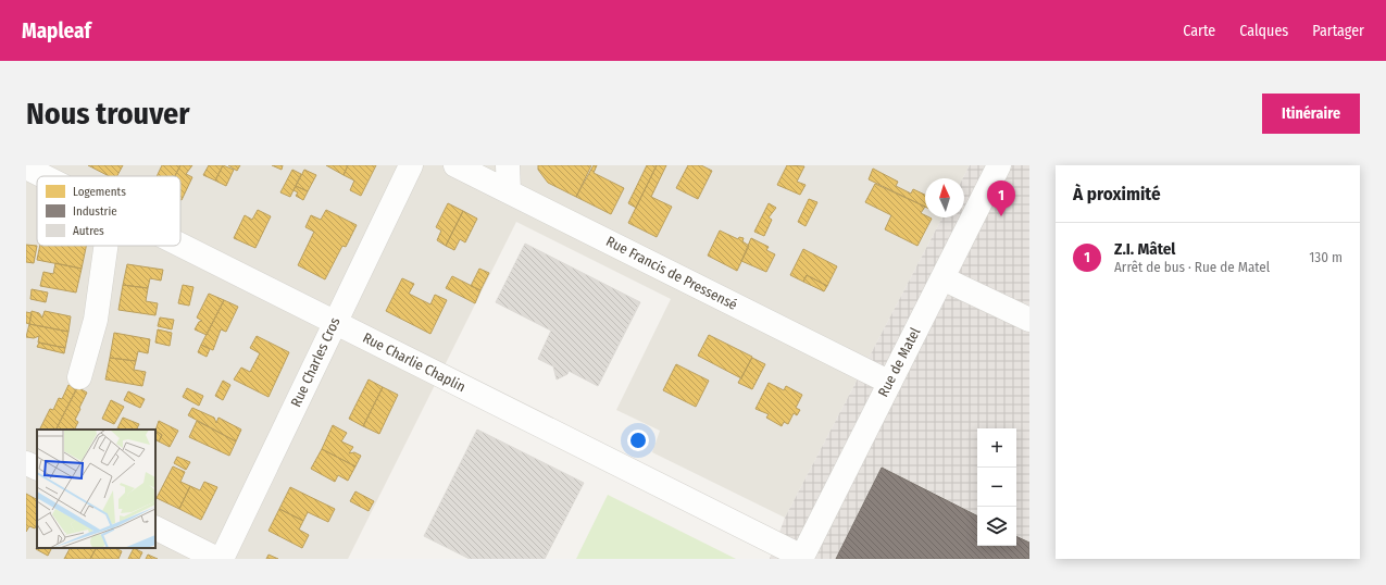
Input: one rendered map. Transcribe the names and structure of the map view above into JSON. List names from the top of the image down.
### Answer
{
  "streets": {
    "street": [
      "Rue Francis de Pressensé",
      "Rue Charles Cros",
      "Rue Charlie Chaplin",
      "Rue de Matel"
    ]
  },
  "crossings": [
    ["Rue Francis de Pressensé", "Rue de Matel"],
    ["Rue Charles Cros", "Rue Charlie Chaplin"],
    ["Rue Charlie Chaplin", "Rue de Matel"]
  ],
  "legend": ["Logements", "Industrie", "Autres"],
  "north": "top",
  "page": {
    "header": "Mapleaf",
    "nav": ["Carte", "Calques", "Partager"],
    "buttons": "Itinéraire",
    "title": "Nous trouver",
    "heading": "À proximité",
    "pins": "1",
    "list": [
      {
        "mark": "1",
        "name": "Z.I. Mâtel",
        "note": "Arrêt de bus · Rue de Matel",
        "value": "130 m"
      }
    ],
    "map_buttons": ["+", "−"]
  }
}
